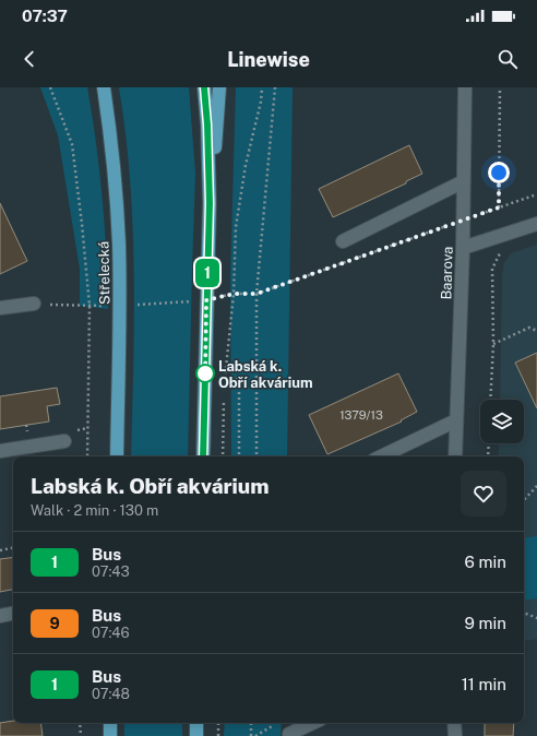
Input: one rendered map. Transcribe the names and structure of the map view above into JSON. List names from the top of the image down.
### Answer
{
  "streets": {
    "main road": ["Střelecká"],
    "street": ["Baarova"]
  },
  "places": ["Labská k. Obří akvárium"],
  "lines": ["bus line 1"],
  "house_numbers": ["1379/13"],
  "page": {
    "status": "07:37",
    "header": "Linewise",
    "on_map": "1",
    "heading": ["Labská k. Obří akvárium", "Walk · 2 min · 130 m"],
    "list": [
      {
        "mark": "1",
        "name": "Bus",
        "note": "07:43",
        "value": "6 min"
      },
      {
        "mark": "9",
        "name": "Bus",
        "note": "07:46",
        "value": "9 min"
      },
      {
        "mark": "1",
        "name": "Bus",
        "note": "07:48",
        "value": "11 min"
      }
    ]
  }
}
